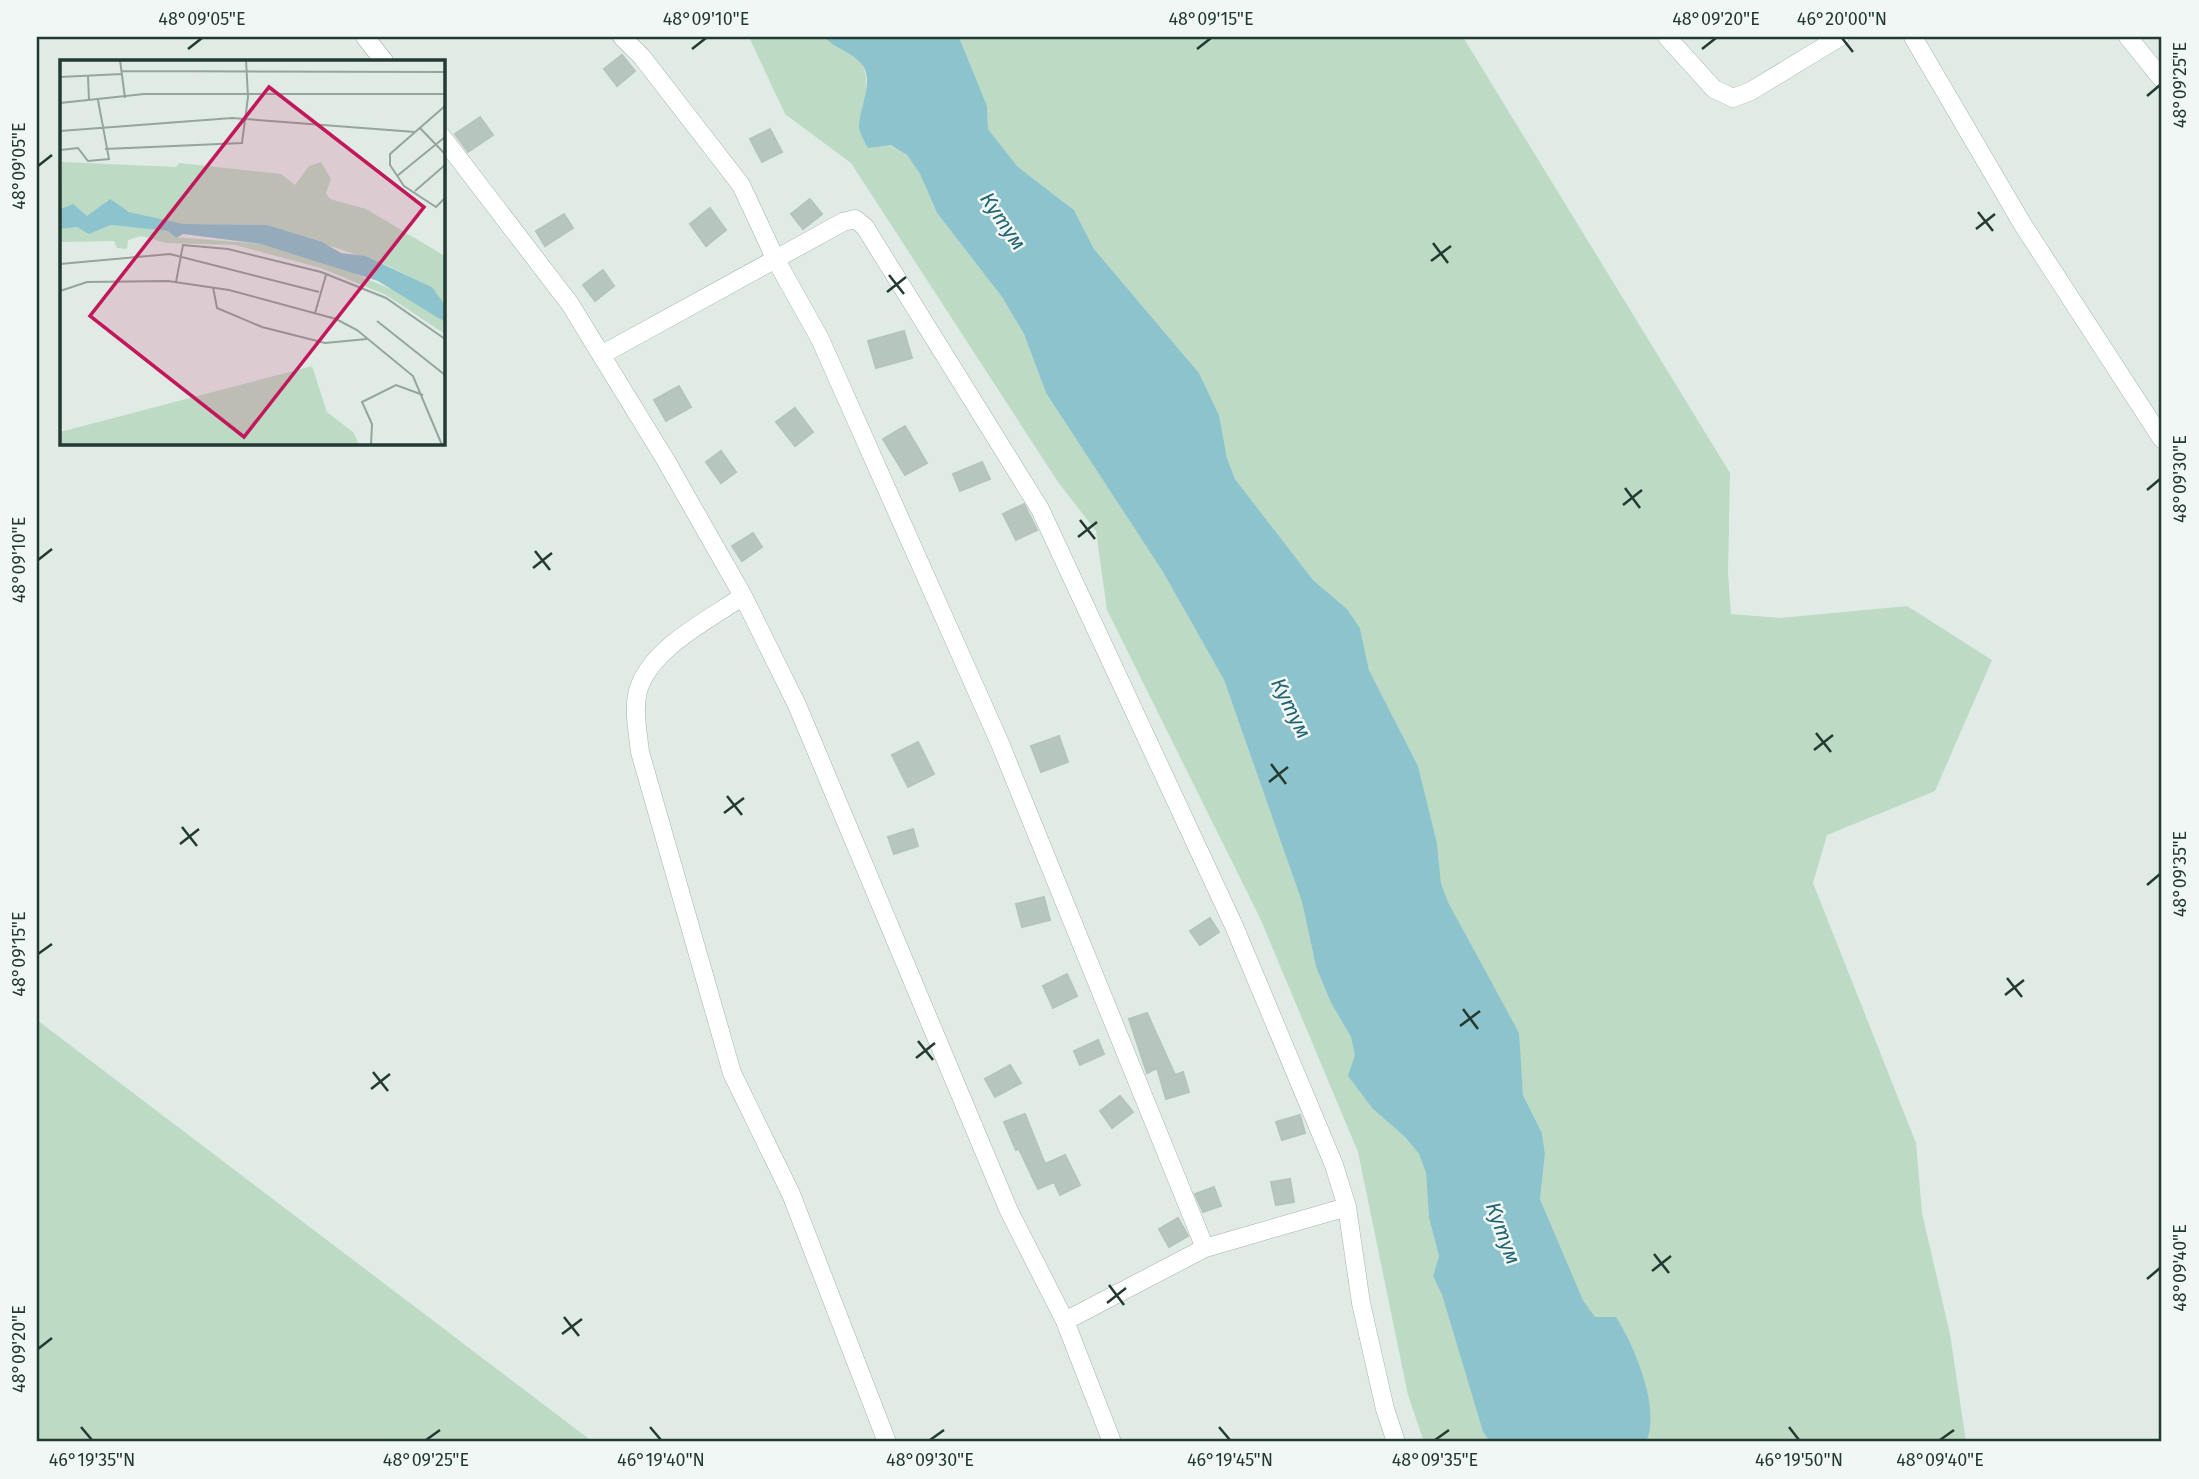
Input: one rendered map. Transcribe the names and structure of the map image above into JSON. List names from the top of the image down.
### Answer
{
  "water": ["Кутум"],
  "coordinates": [
    "48°09'05\"E",
    "48°09'10\"E",
    "48°09'15\"E",
    "48°09'20\"E",
    "46°20'00\"N",
    "48°09'25\"E",
    "48°09'30\"E",
    "48°09'35\"E",
    "48°09'40\"E",
    "46°19'35\"N",
    "46°19'40\"N",
    "46°19'45\"N",
    "46°19'50\"N"
  ]
}
